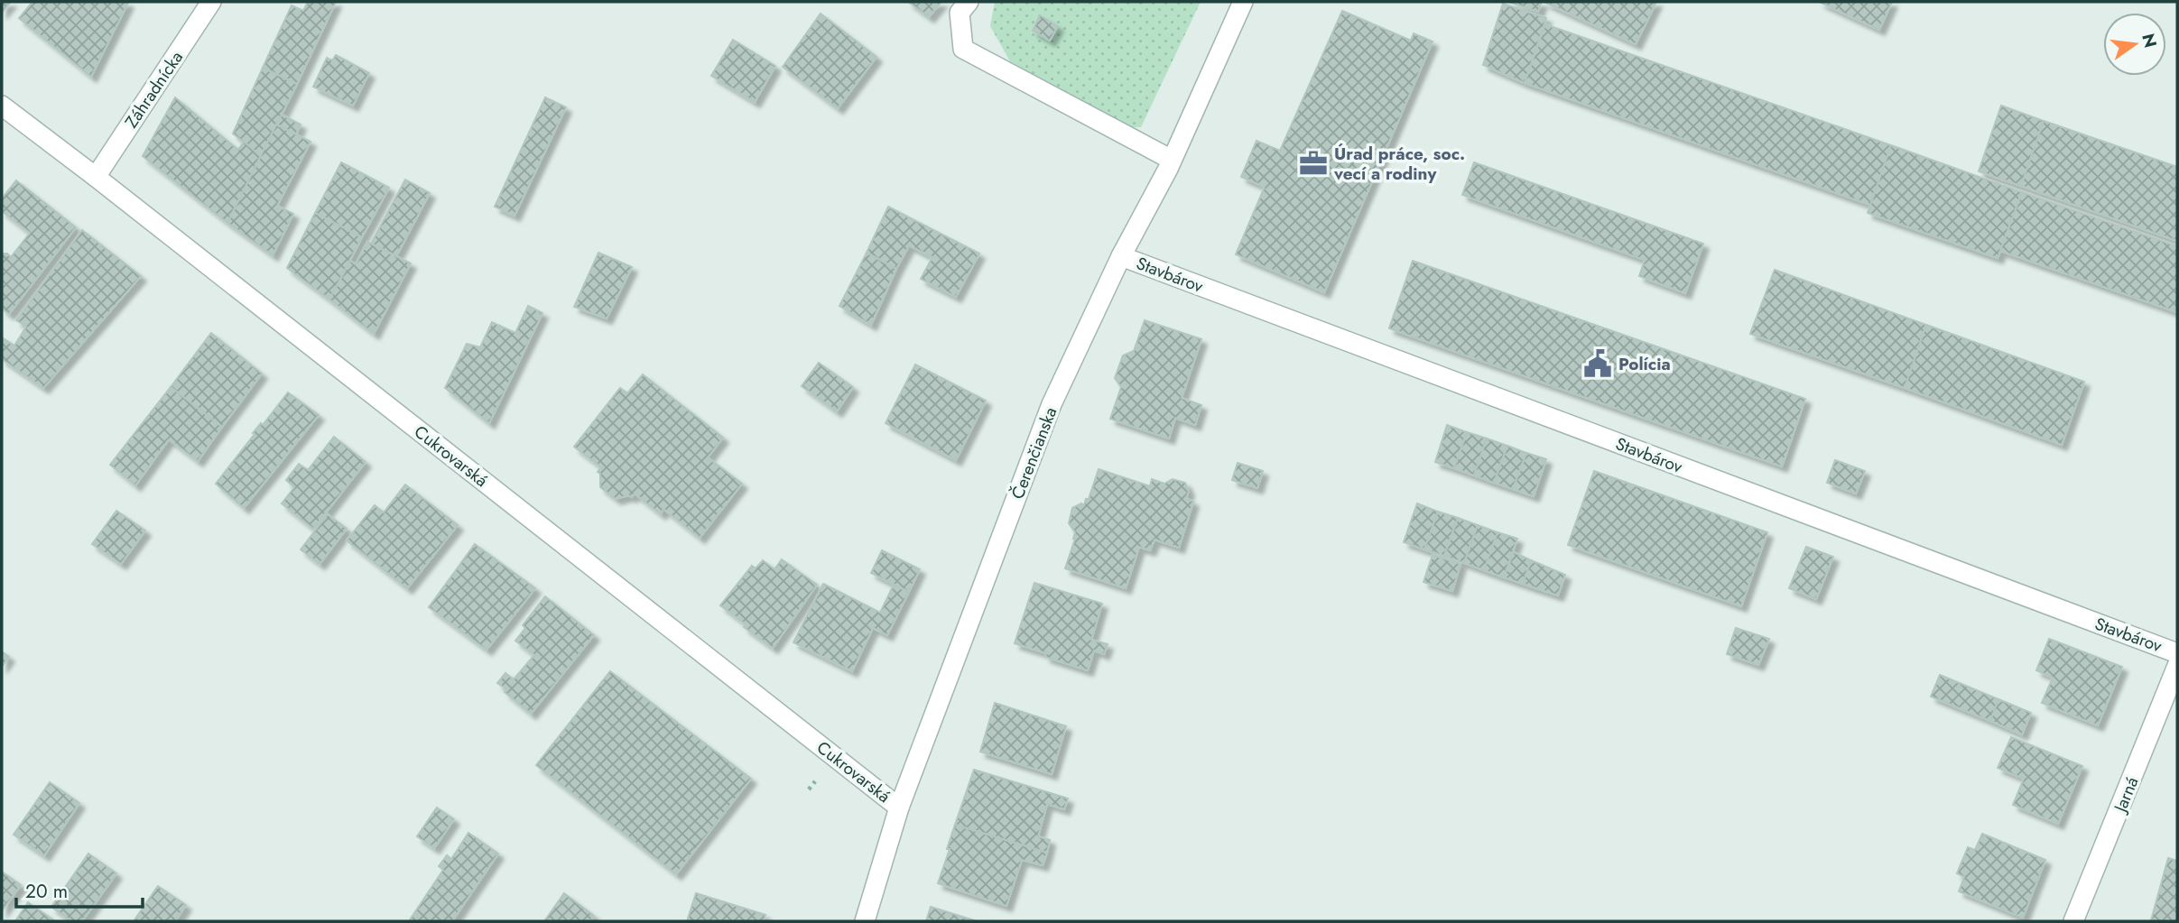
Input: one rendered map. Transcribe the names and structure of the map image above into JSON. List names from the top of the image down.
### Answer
{
  "streets": {
    "street": [
      "Záhradnícka",
      "Stavbárov",
      "Čerenčianska",
      "Cukrovarská",
      "Jarná"
    ]
  },
  "crossings": [
    ["Záhradnícka", "Cukrovarská"],
    ["Stavbárov", "Čerenčianska"],
    ["Čerenčianska", "Cukrovarská"]
  ],
  "places": {
    "office": ["Úrad práce, soc. vecí a rodiny"],
    "public building": ["Polícia"]
  },
  "scale_bar": "20 m",
  "north": "right"
}
